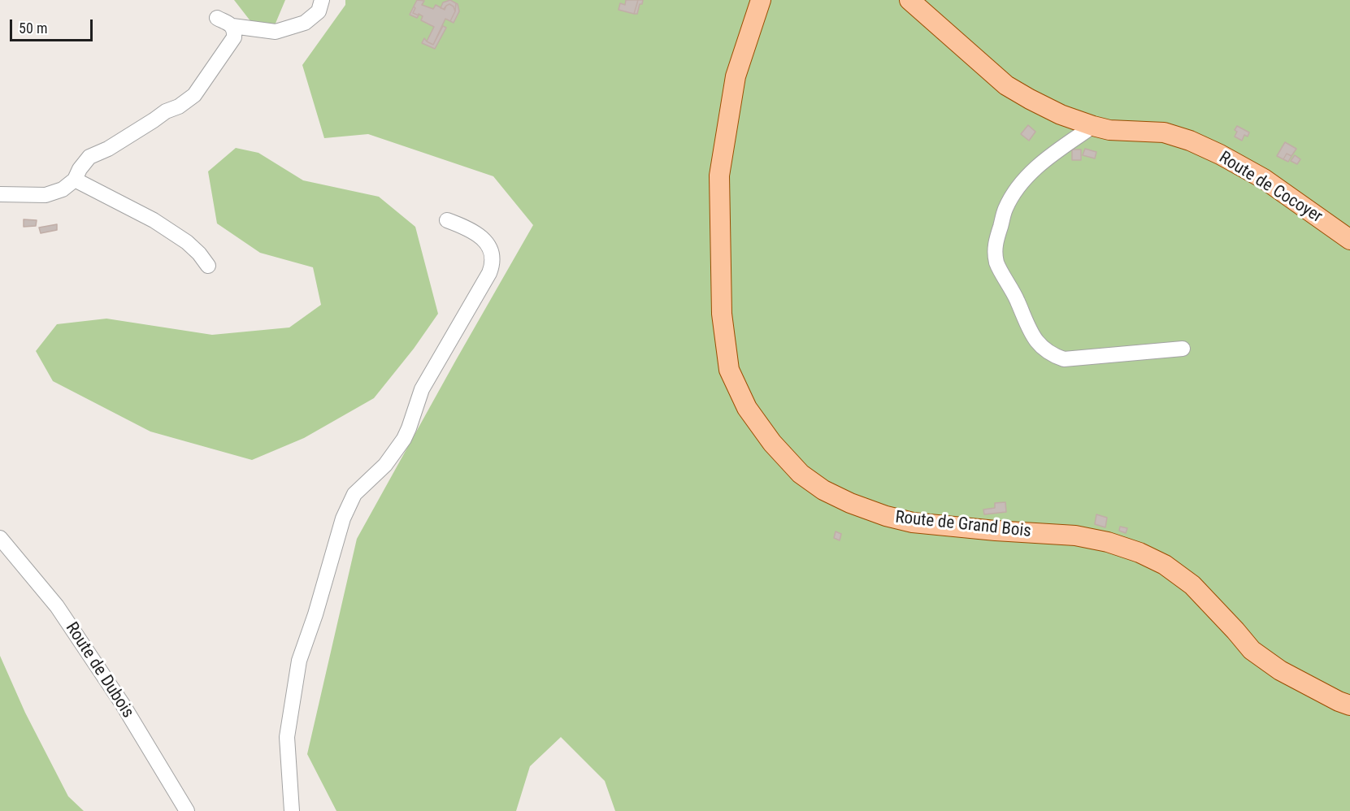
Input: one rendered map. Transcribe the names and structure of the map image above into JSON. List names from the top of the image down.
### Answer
{
  "streets": {
    "main road": ["Route de Cocoyer", "Route de Grand Bois"],
    "street": ["Route de Dubois"]
  },
  "scale_bar": "50 m"
}
